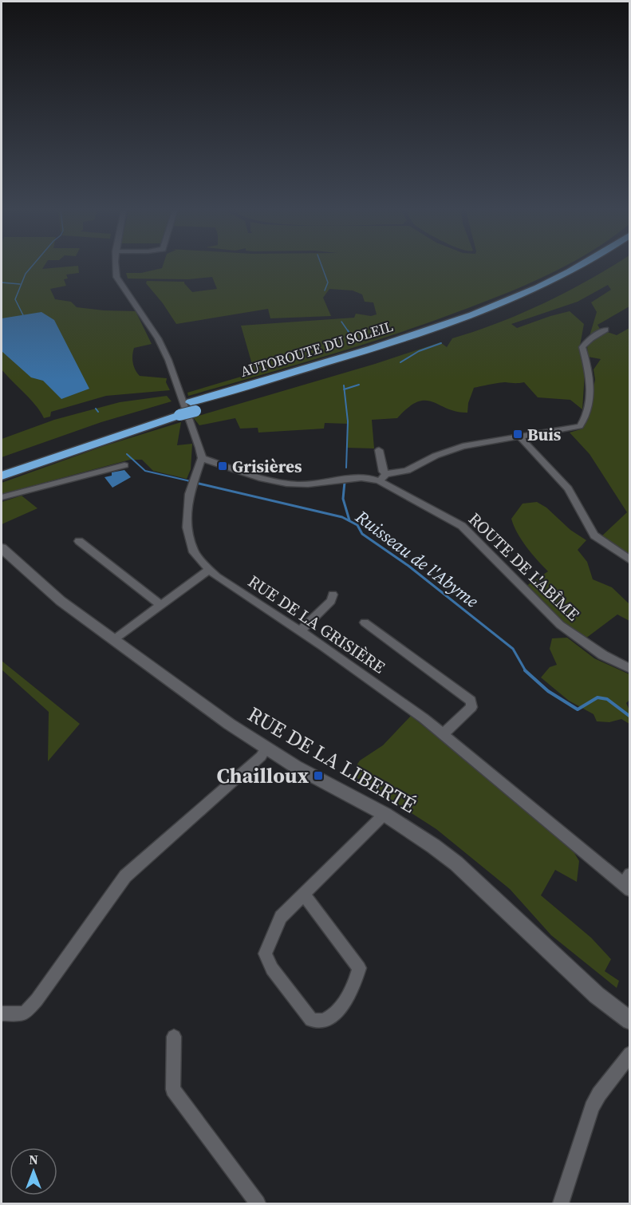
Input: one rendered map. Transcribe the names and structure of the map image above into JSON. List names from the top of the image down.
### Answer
{
  "streets": {
    "highway": ["AUTOROUTE DU SOLEIL"],
    "street": ["ROUTE DE L'ABÎME", "RUE DE LA GRISIÈRE", "RUE DE LA LIBERTÉ"]
  },
  "crossings": [
    ["ROUTE DE L'ABÎME", "RUE DE LA GRISIÈRE"]
  ],
  "water": ["Ruisseau de l'Abyme"],
  "places": {
    "transit": ["Buis", "Grisières", "Chailloux"]
  },
  "north": "top"
}
